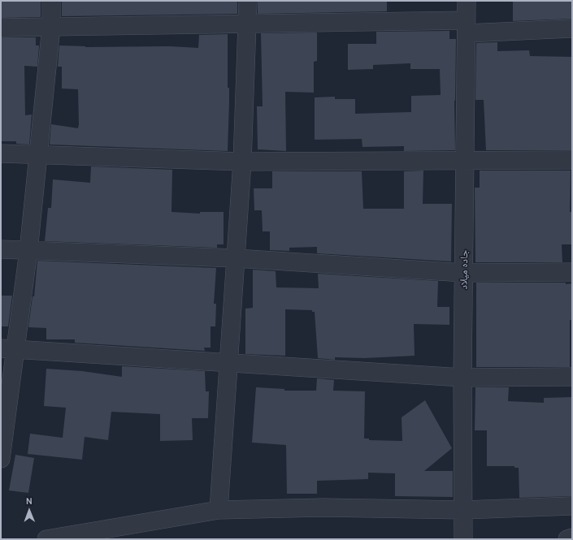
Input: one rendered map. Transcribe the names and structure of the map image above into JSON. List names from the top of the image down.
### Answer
{
  "streets": {
    "street": ["جاده میلاد"]
  },
  "north": "top"
}
